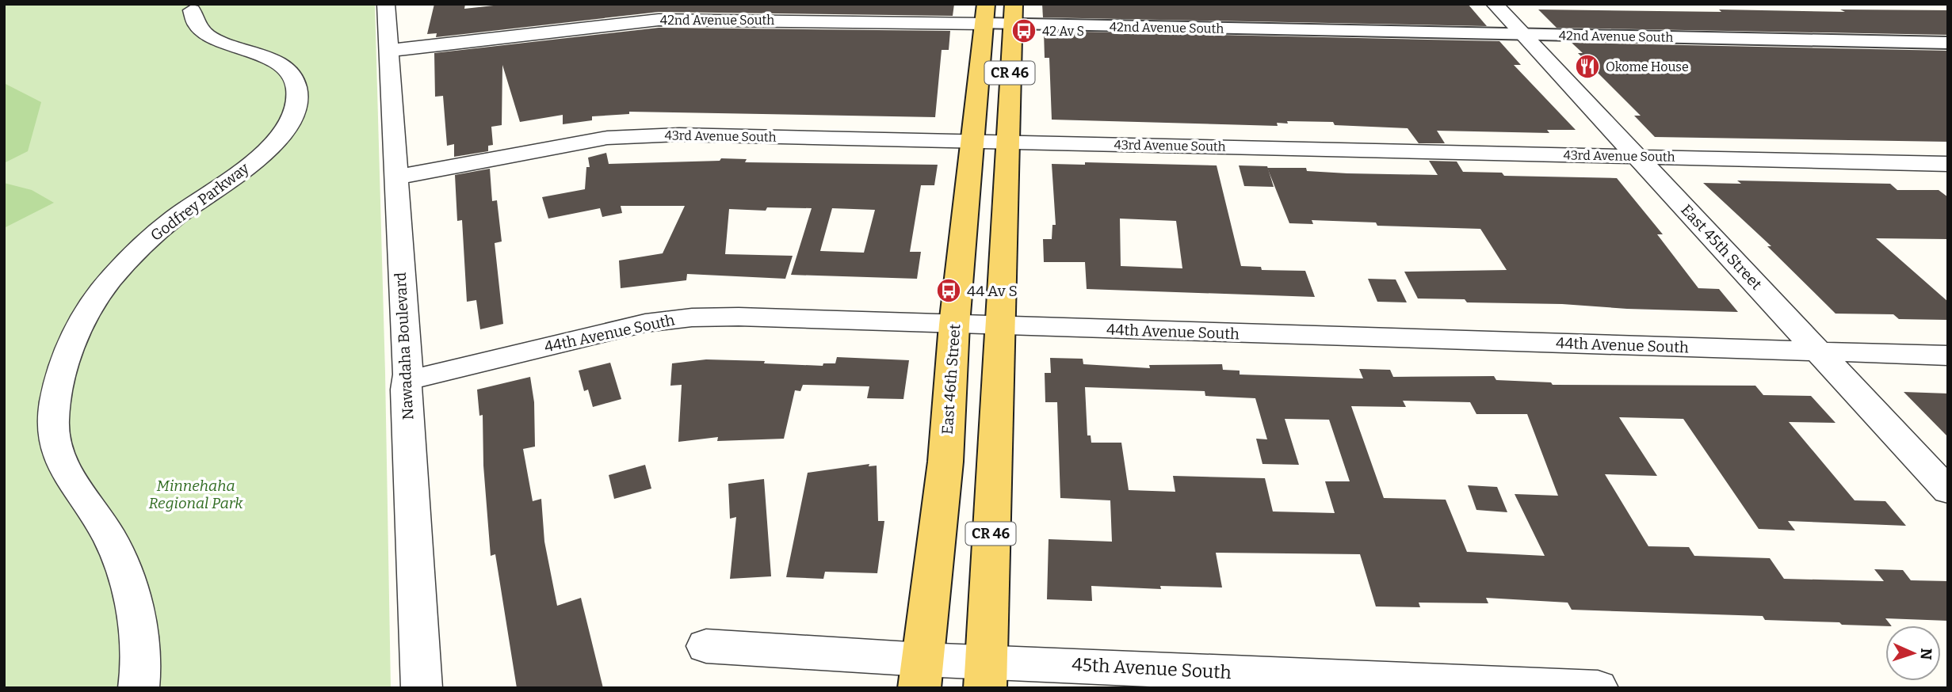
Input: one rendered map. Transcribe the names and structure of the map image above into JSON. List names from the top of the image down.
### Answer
{
  "streets": {
    "main road": ["CR 46", "East 46th Street"],
    "street": [
      "42nd Avenue South",
      "43rd Avenue South",
      "Godfrey Parkway",
      "East 45th Street",
      "44th Avenue South",
      "Nawadaha Boulevard",
      "45th Avenue South"
    ]
  },
  "crossings": [
    ["42nd Avenue South", "CR 46"],
    ["42nd Avenue South", "East 45th Street"],
    ["42nd Avenue South", "Nawadaha Boulevard"],
    ["42nd Avenue South", "East 46th Street"],
    ["CR 46", "43rd Avenue South"],
    ["CR 46", "44th Avenue South"],
    ["CR 46", "45th Avenue South"],
    ["43rd Avenue South", "East 45th Street"],
    ["43rd Avenue South", "Nawadaha Boulevard"],
    ["43rd Avenue South", "East 46th Street"],
    ["East 45th Street", "44th Avenue South"],
    ["44th Avenue South", "Nawadaha Boulevard"],
    ["44th Avenue South", "East 46th Street"],
    ["East 46th Street", "45th Avenue South"]
  ],
  "parks": ["Minnehaha Regional Park"],
  "places": {
    "bus stop": ["42 Av S", "44 Av S"],
    "restaurant": ["Okome House"]
  },
  "north": "right"
}
